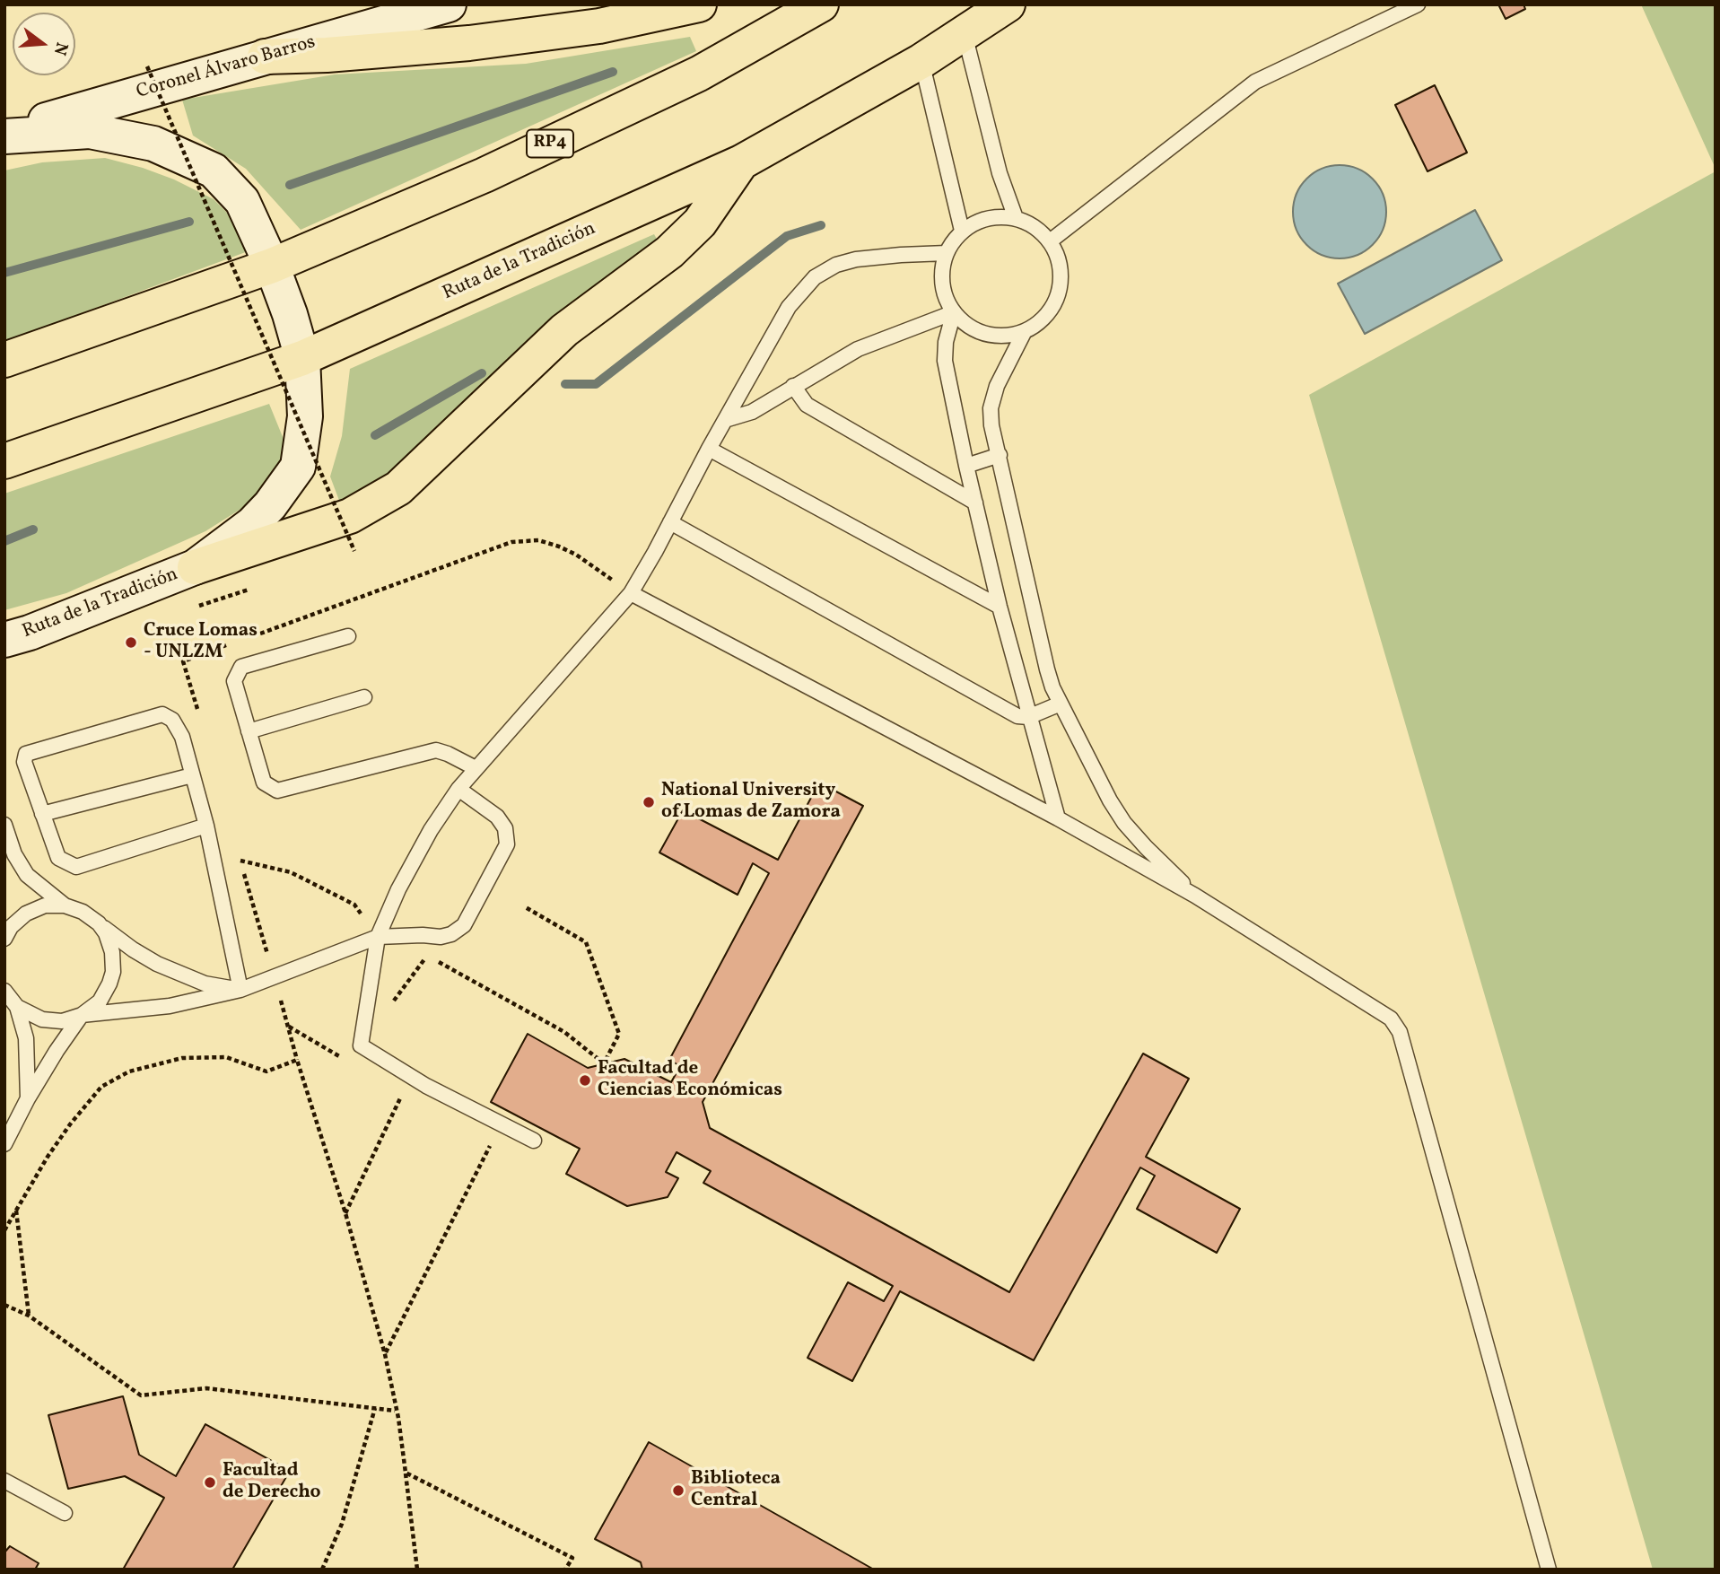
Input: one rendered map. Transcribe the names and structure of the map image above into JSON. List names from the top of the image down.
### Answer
{
  "streets": {
    "main road": ["Coronel Álvaro Barros", "RP4", "Ruta de la Tradición"]
  },
  "crossings": [
    ["Coronel Álvaro Barros", "Ruta de la Tradición"],
    ["RP4", "Ruta de la Tradición"]
  ],
  "places": [
    "Cruce Lomas - UNLZM",
    "National University of Lomas de Zamora",
    "Facultad de Ciencias Económicas",
    "Facultad de Derecho",
    "Biblioteca Central"
  ],
  "north": "right"
}
